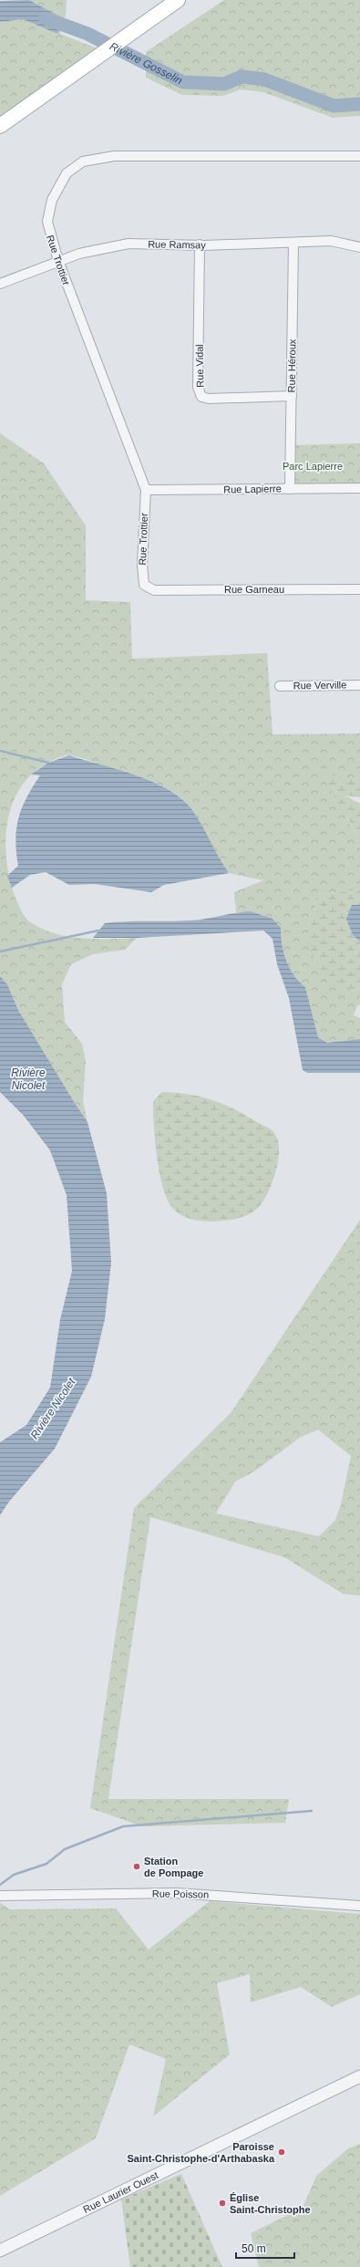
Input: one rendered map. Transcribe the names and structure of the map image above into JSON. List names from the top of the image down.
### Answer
{
  "streets": {
    "street": [
      "Rue Ramsay",
      "Rue Trottier",
      "Rue Vidal",
      "Rue Héroux",
      "Rue Lapierre",
      "Rue Garneau",
      "Rue Verville",
      "Rue Poisson",
      "Rue Laurier Ouest"
    ]
  },
  "crossings": [
    ["Rue Ramsay", "Rue Trottier"],
    ["Rue Ramsay", "Rue Vidal"],
    ["Rue Ramsay", "Rue Héroux"],
    ["Rue Trottier", "Rue Lapierre"],
    ["Rue Trottier", "Rue Garneau"],
    ["Rue Vidal", "Rue Héroux"],
    ["Rue Héroux", "Rue Lapierre"]
  ],
  "water": ["Rivière Gosselin", "Rivière Nicolet"],
  "parks": ["Parc Lapierre"],
  "places": ["Station de Pompage", "Paroisse Saint-Christophe-d'Arthabaska", "Église Saint-Christophe"],
  "scale_bar": "50 m"
}
